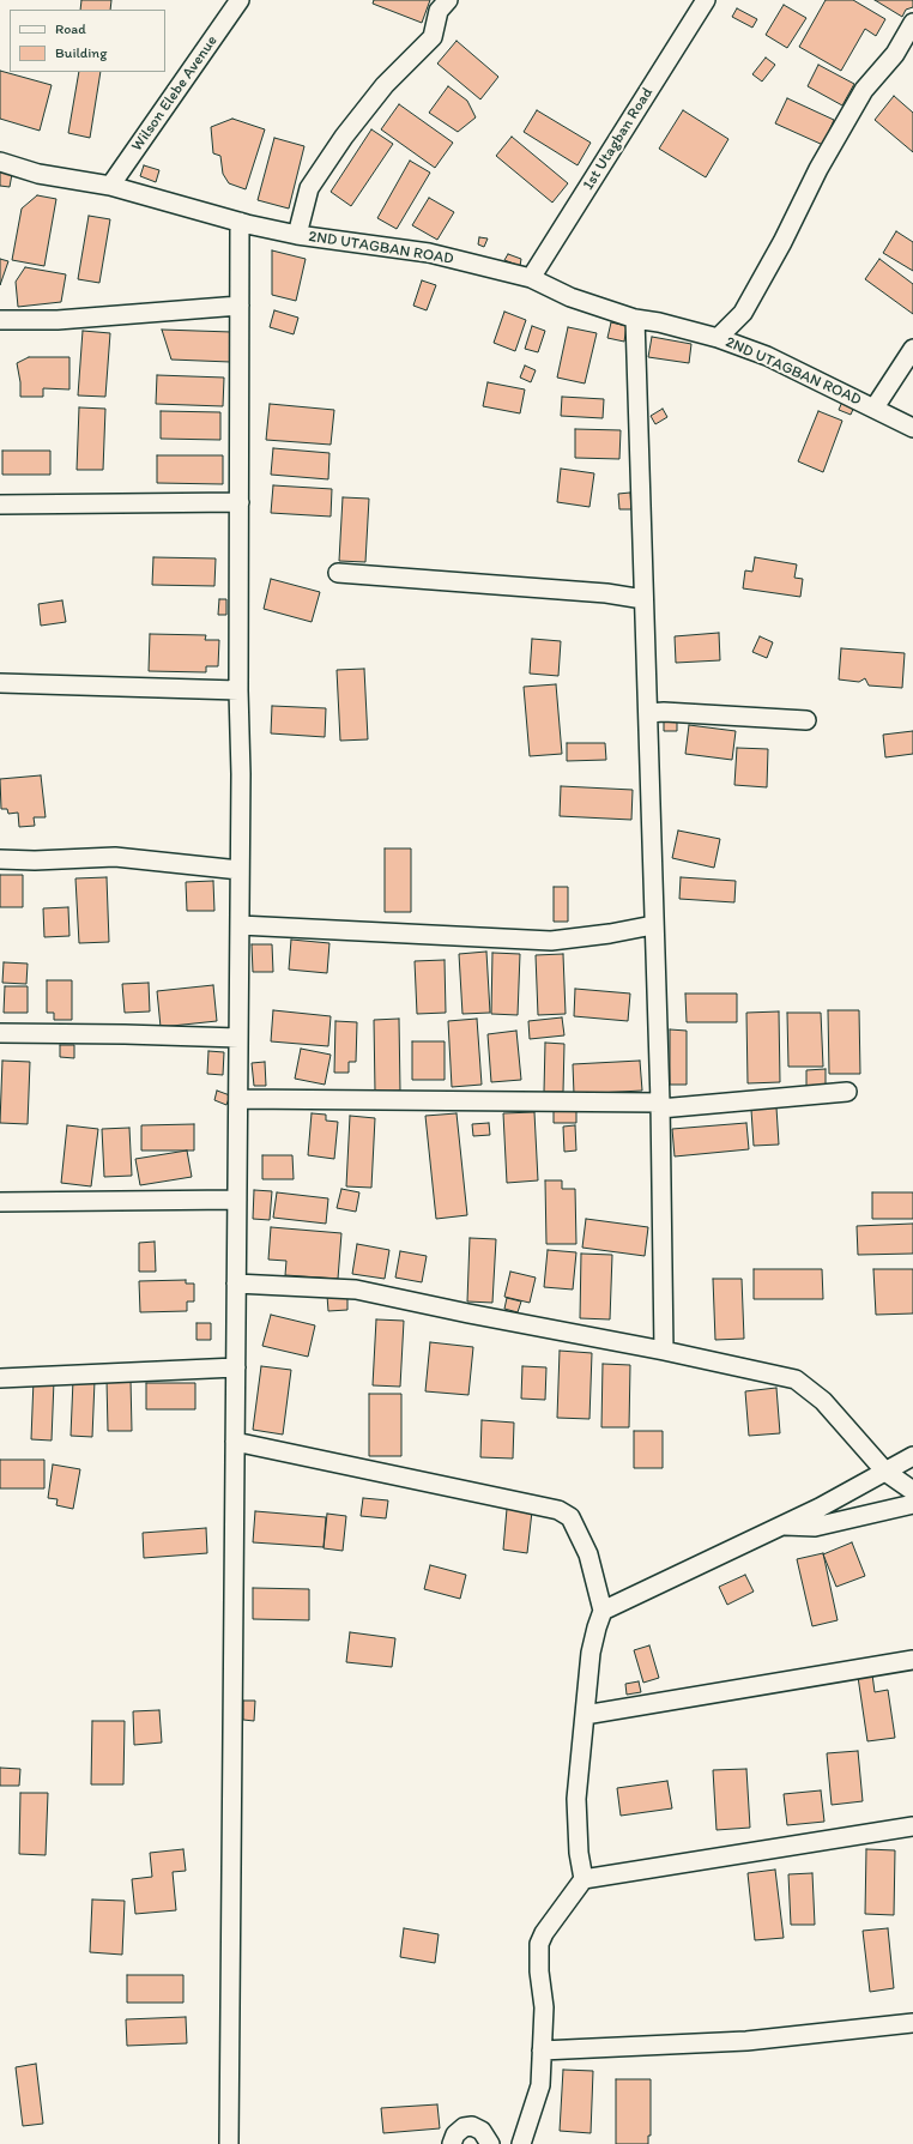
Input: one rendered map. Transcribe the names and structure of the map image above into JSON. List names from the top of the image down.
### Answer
{
  "streets": {
    "street": ["Wilson Elebe Avenue", "1st Utagban Road", "2ND UTAGBAN ROAD"]
  },
  "crossings": [
    ["Wilson Elebe Avenue", "2ND UTAGBAN ROAD"],
    ["1st Utagban Road", "2ND UTAGBAN ROAD"]
  ],
  "legend": ["Road", "Building"]
}
